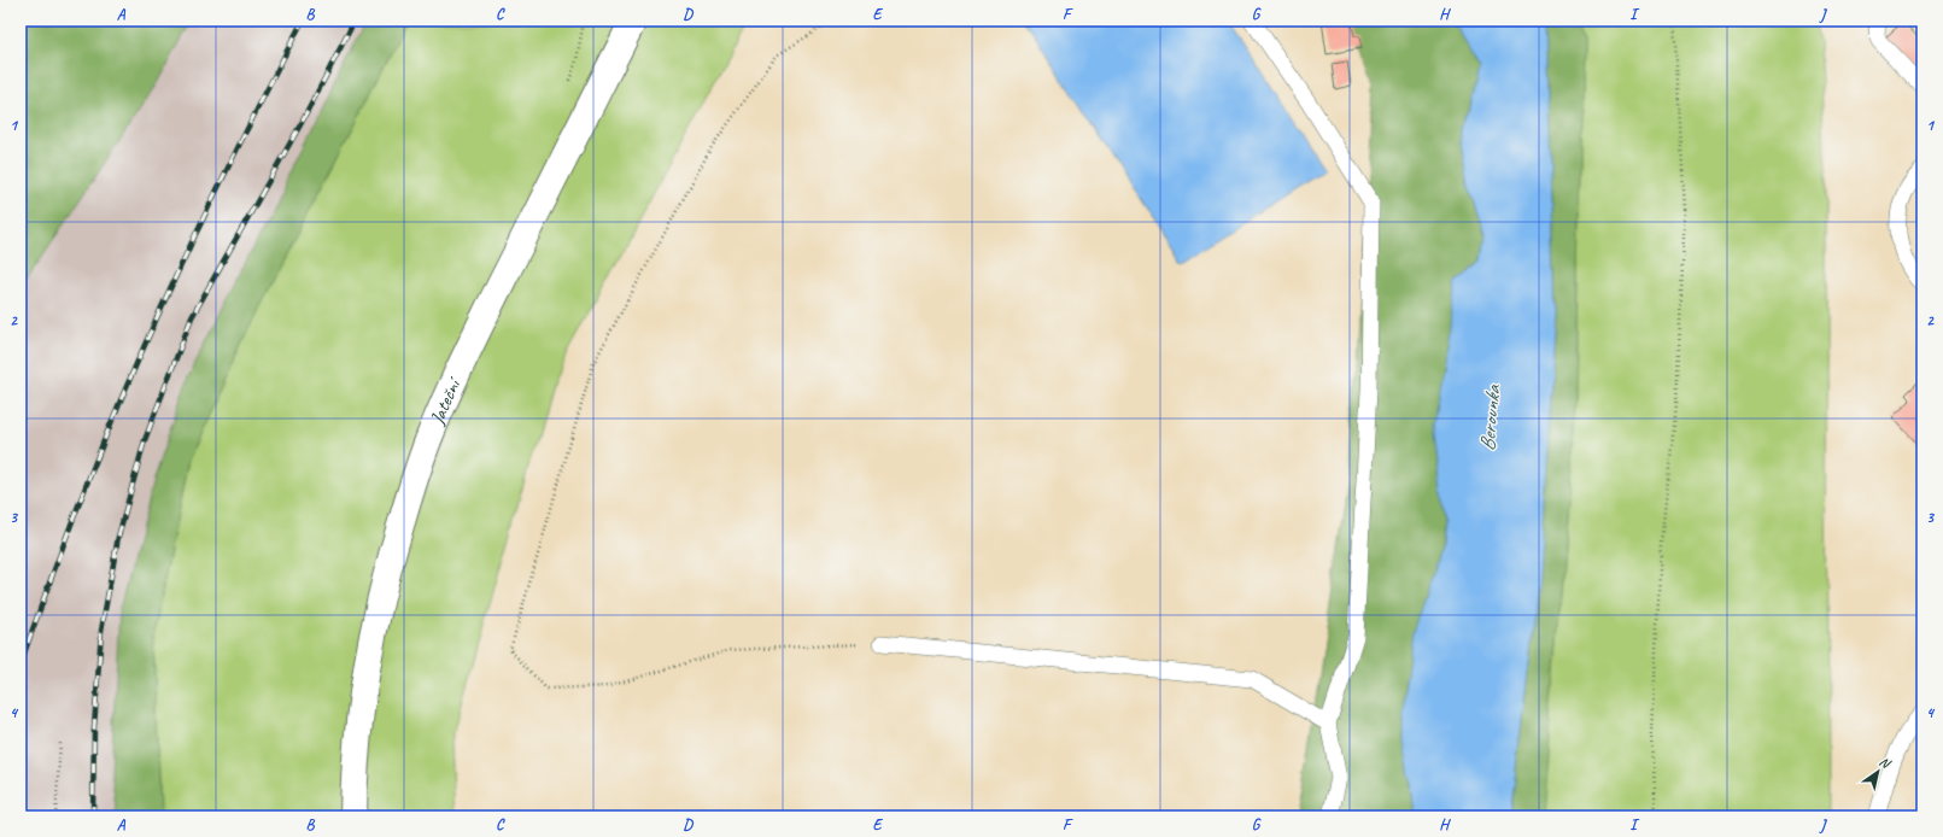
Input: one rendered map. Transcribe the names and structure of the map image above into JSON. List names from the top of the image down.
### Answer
{
  "streets": {
    "main road": ["Jateční"]
  },
  "water": ["Berounka"],
  "north": "top right",
  "grid": {
    "columns": [
      "A",
      "B",
      "C",
      "D",
      "E",
      "F",
      "G",
      "H",
      "I",
      "J"
    ],
    "rows": [
      "1",
      "2",
      "3",
      "4"
    ]
  }
}
